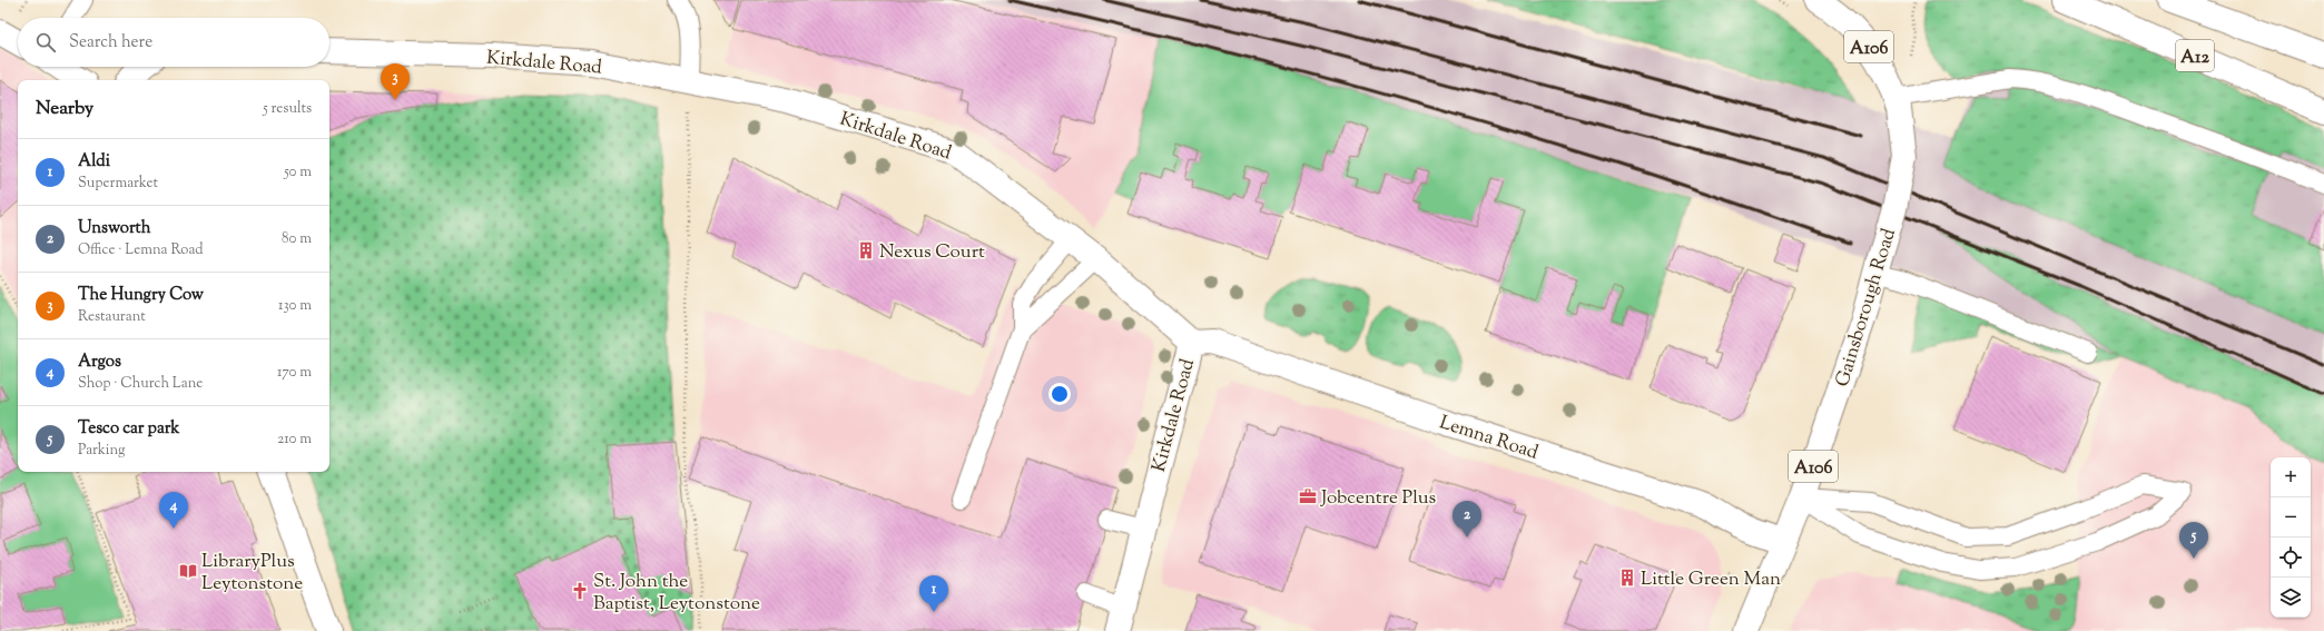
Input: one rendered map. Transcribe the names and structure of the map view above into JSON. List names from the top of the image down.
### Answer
{
  "streets": {
    "main road": [
      "A106",
      "A12",
      "Kirkdale Road",
      "Gainsborough Road",
      "Lemna Road"
    ]
  },
  "crossings": [
    ["Kirkdale Road", "Lemna Road"],
    ["Gainsborough Road", "Lemna Road"]
  ],
  "places": {
    "building": ["Nexus Court", "Little Green Man"],
    "office": ["Jobcentre Plus"],
    "library": ["LibraryPlus Leytonstone"],
    "church": ["St. John the Baptist, Leytonstone"]
  },
  "page": {
    "search": "Search here",
    "pins": [
      "3",
      "4",
      "2",
      "5",
      "1"
    ],
    "heading": ["Nearby", "5 results"],
    "list": [
      {
        "mark": "1",
        "name": "Aldi",
        "note": "Supermarket",
        "value": "50 m"
      },
      {
        "mark": "2",
        "name": "Unsworth",
        "note": "Office · Lemna Road",
        "value": "80 m"
      },
      {
        "mark": "3",
        "name": "The Hungry Cow",
        "note": "Restaurant",
        "value": "130 m"
      },
      {
        "mark": "4",
        "name": "Argos",
        "note": "Shop · Church Lane",
        "value": "170 m"
      },
      {
        "mark": "5",
        "name": "Tesco car park",
        "note": "Parking",
        "value": "210 m"
      }
    ],
    "map_buttons": ["+", "−"]
  }
}
